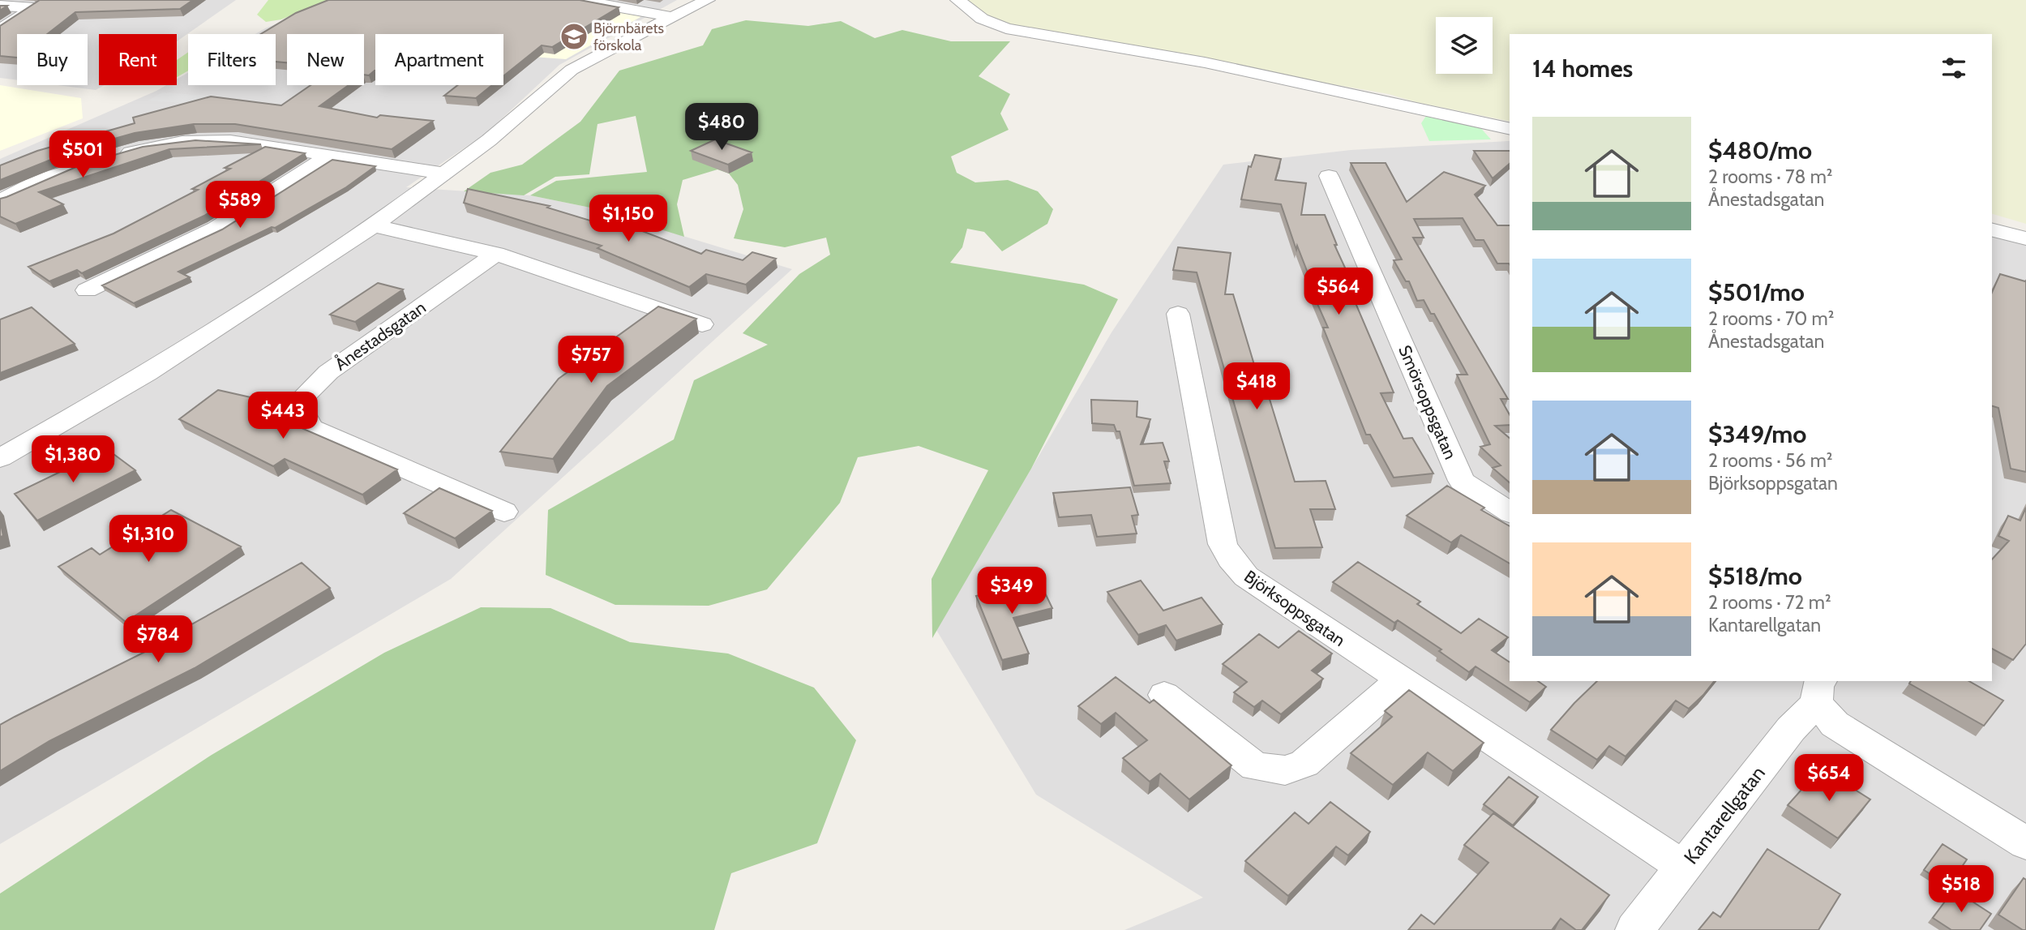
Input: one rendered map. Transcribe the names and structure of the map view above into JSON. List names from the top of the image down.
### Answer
{
  "streets": {
    "street": [
      "Ånestadsgatan",
      "Smörsoppsgatan",
      "Björksoppsgatan",
      "Kantarellgatan"
    ]
  },
  "crossings": [
    ["Björksoppsgatan", "Kantarellgatan"]
  ],
  "places": {
    "school or university": ["Björnbärets förskola"]
  },
  "page": {
    "chip": [
      "Buy",
      "Rent",
      "Filters",
      "New",
      "Apartment"
    ],
    "heading": "14 homes",
    "list": [
      {
        "name": "$480/mo",
        "note": "2 rooms · 78 m² · Ånestadsgatan"
      },
      {
        "name": "$501/mo",
        "note": "2 rooms · 70 m² · Ånestadsgatan"
      },
      {
        "name": "$349/mo",
        "note": "2 rooms · 56 m² · Björksoppsgatan"
      },
      {
        "name": "$518/mo",
        "note": "2 rooms · 72 m² · Kantarellgatan"
      }
    ],
    "price": [
      "$480",
      "$501",
      "$589",
      "$1,150",
      "$564",
      "$757",
      "$418",
      "$443",
      "$1,380",
      "$1,310",
      "$349",
      "$784",
      "$654",
      "$518"
    ]
  }
}
